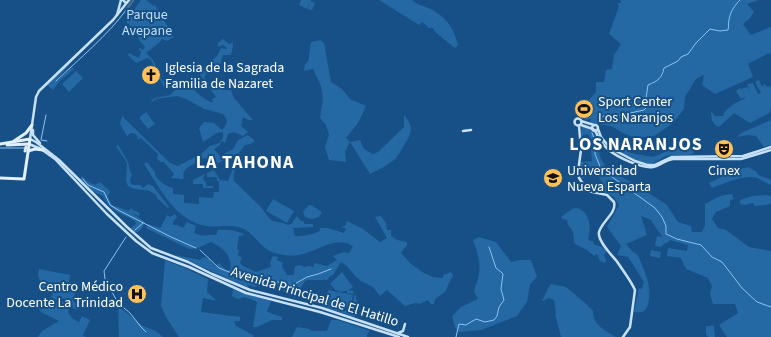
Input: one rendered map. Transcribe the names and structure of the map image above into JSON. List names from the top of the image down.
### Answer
{
  "streets": {
    "main road": ["Avenida Principal de El Hatillo"]
  },
  "districts": ["LOS NARANJOS", "LA TAHONA"],
  "parks": ["Parque Avepane"],
  "places": {
    "church": ["Iglesia de la Sagrada Familia de Nazaret"],
    "sports": ["Sport Center Los Naranjos"],
    "theatre": ["Cinex"],
    "school or university": ["Universidad Nueva Esparta"],
    "hospital": ["Centro Médico Docente La Trinidad"]
  }
}
